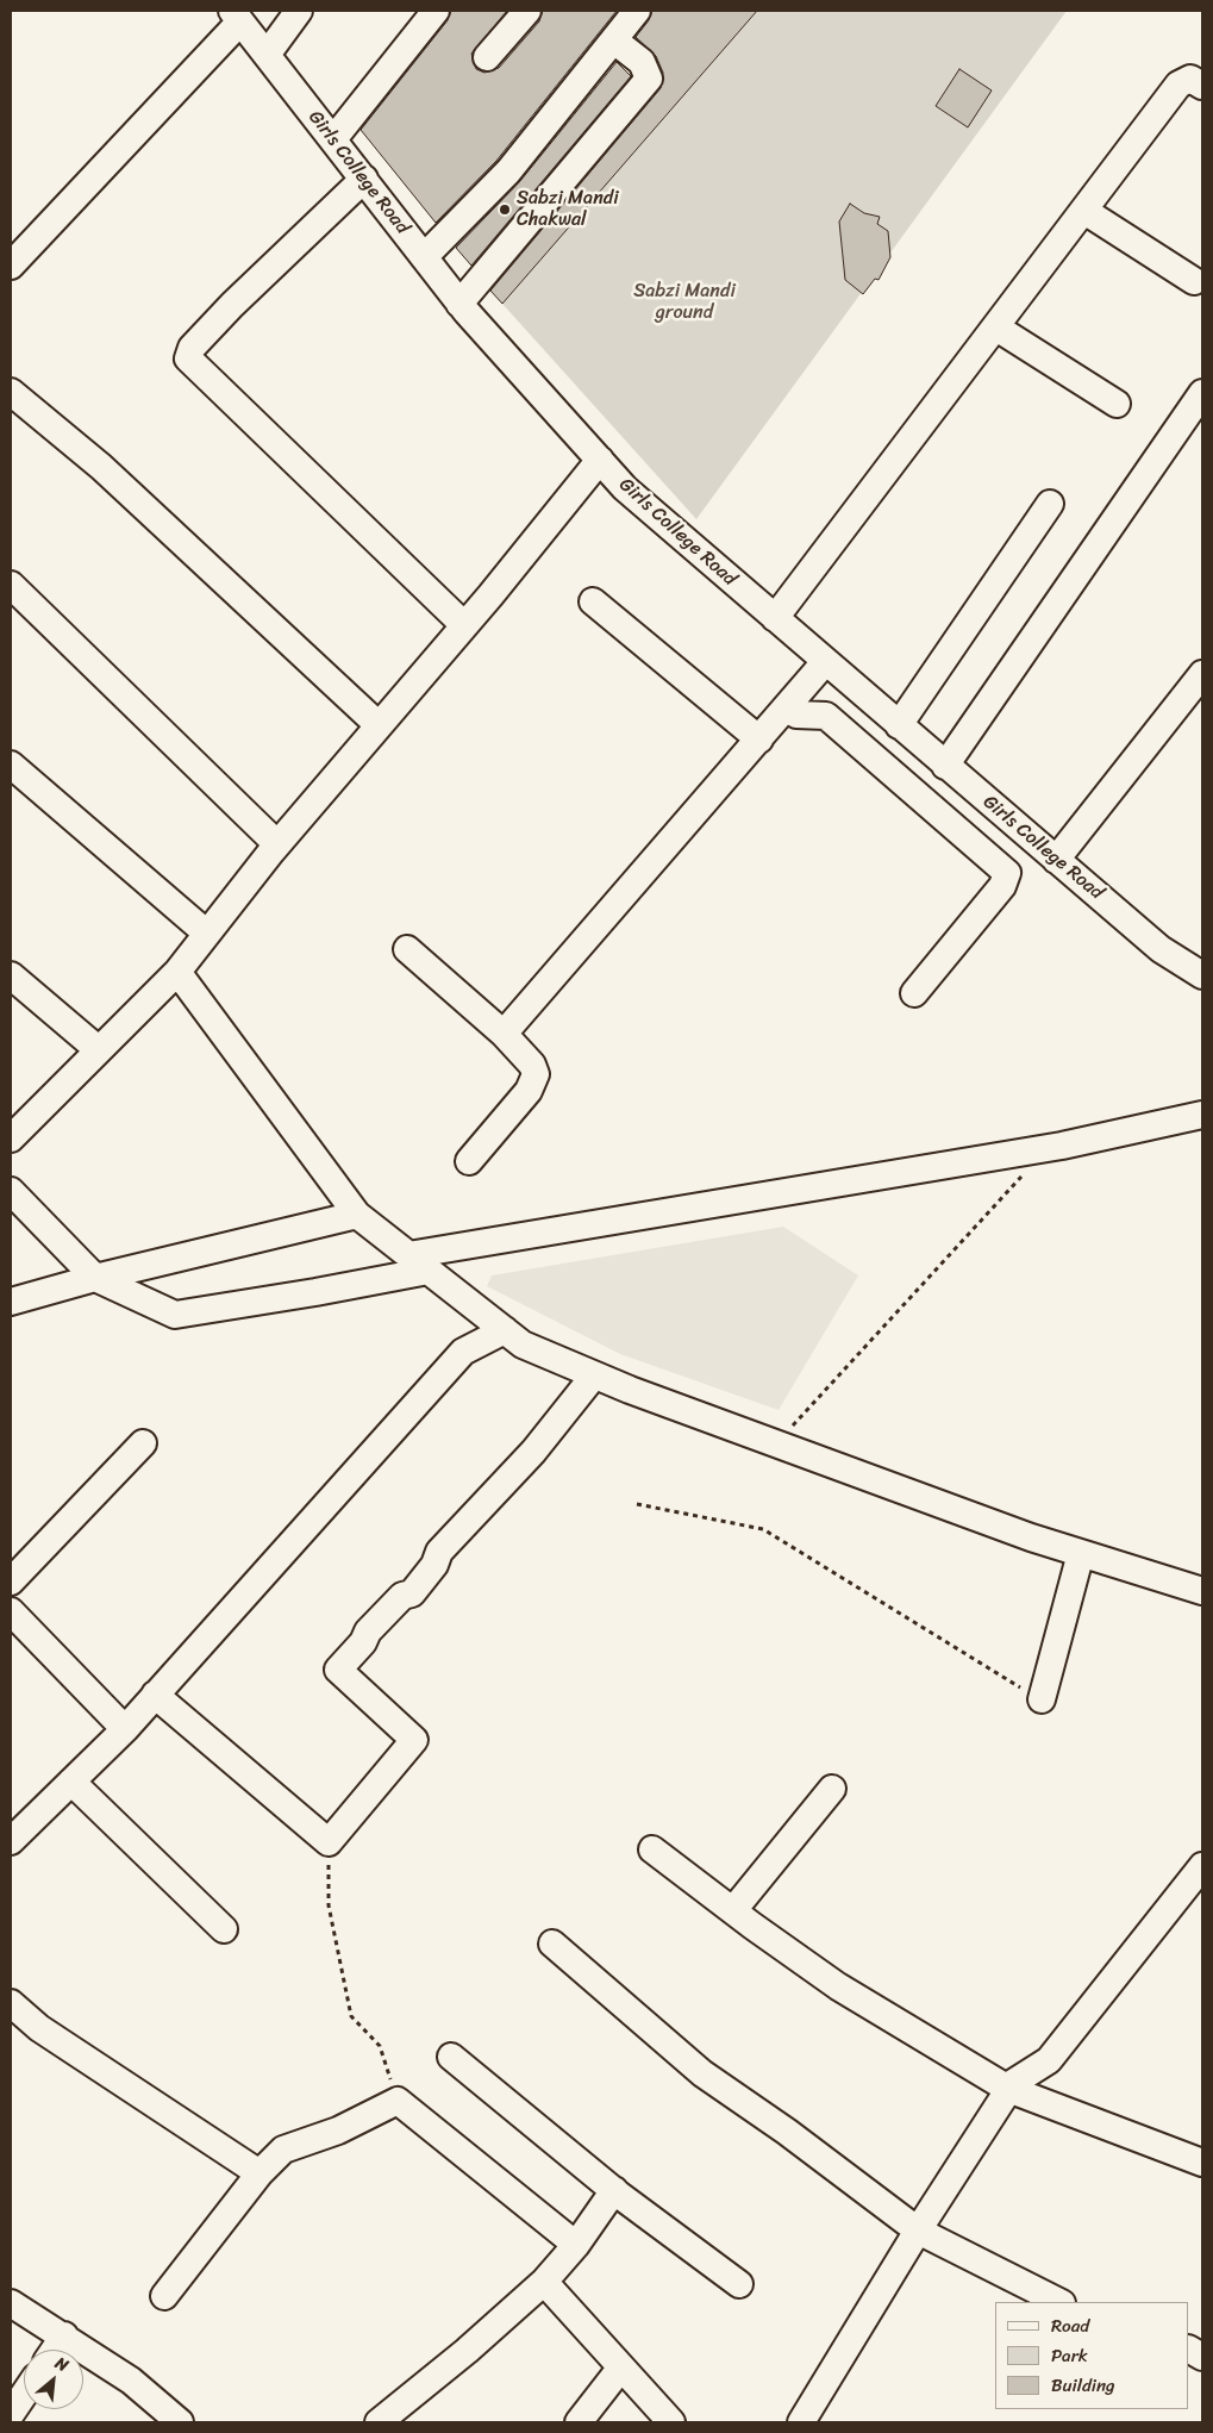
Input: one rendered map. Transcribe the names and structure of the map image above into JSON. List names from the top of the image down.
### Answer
{
  "streets": {
    "street": ["Girls College Road"]
  },
  "parks": ["Sabzi Mandi ground"],
  "places": ["Sabzi Mandi Chakwal"],
  "legend": ["Road", "Park", "Building"],
  "north": "top right"
}
